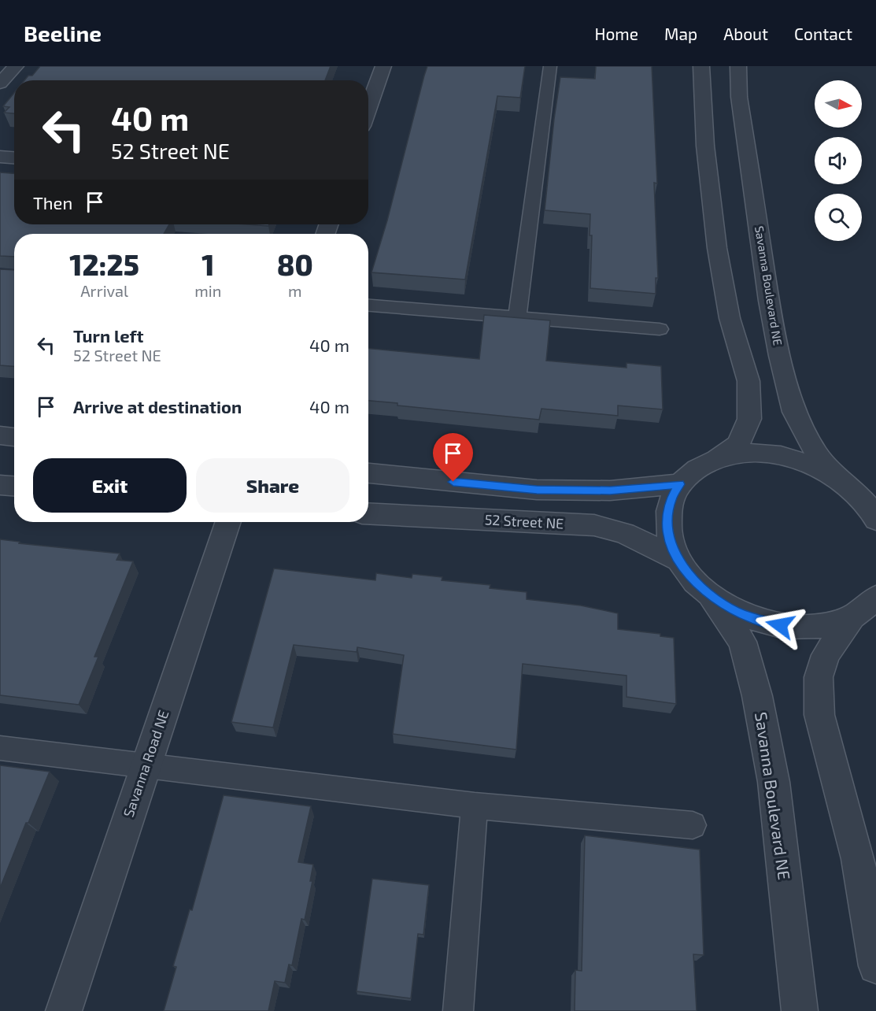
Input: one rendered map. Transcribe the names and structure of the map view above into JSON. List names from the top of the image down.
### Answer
{
  "streets": {
    "street": ["Savanna Boulevard NE", "52 Street NE", "Savanna Road NE"]
  },
  "north": "right",
  "page": {
    "header": "Beeline",
    "nav": [
      "Home",
      "Map",
      "About",
      "Contact"
    ],
    "turn": ["40 m", "52 Street NE"],
    "then": "Then",
    "eta": [
      "12:25",
      "Arrival",
      "1",
      "min",
      "80",
      "m"
    ],
    "list": [
      {
        "name": "Turn left",
        "note": "52 Street NE",
        "value": "40 m"
      },
      {
        "name": "Arrive at destination",
        "value": "40 m"
      }
    ],
    "buttons": ["Exit", "Share"]
  }
}
